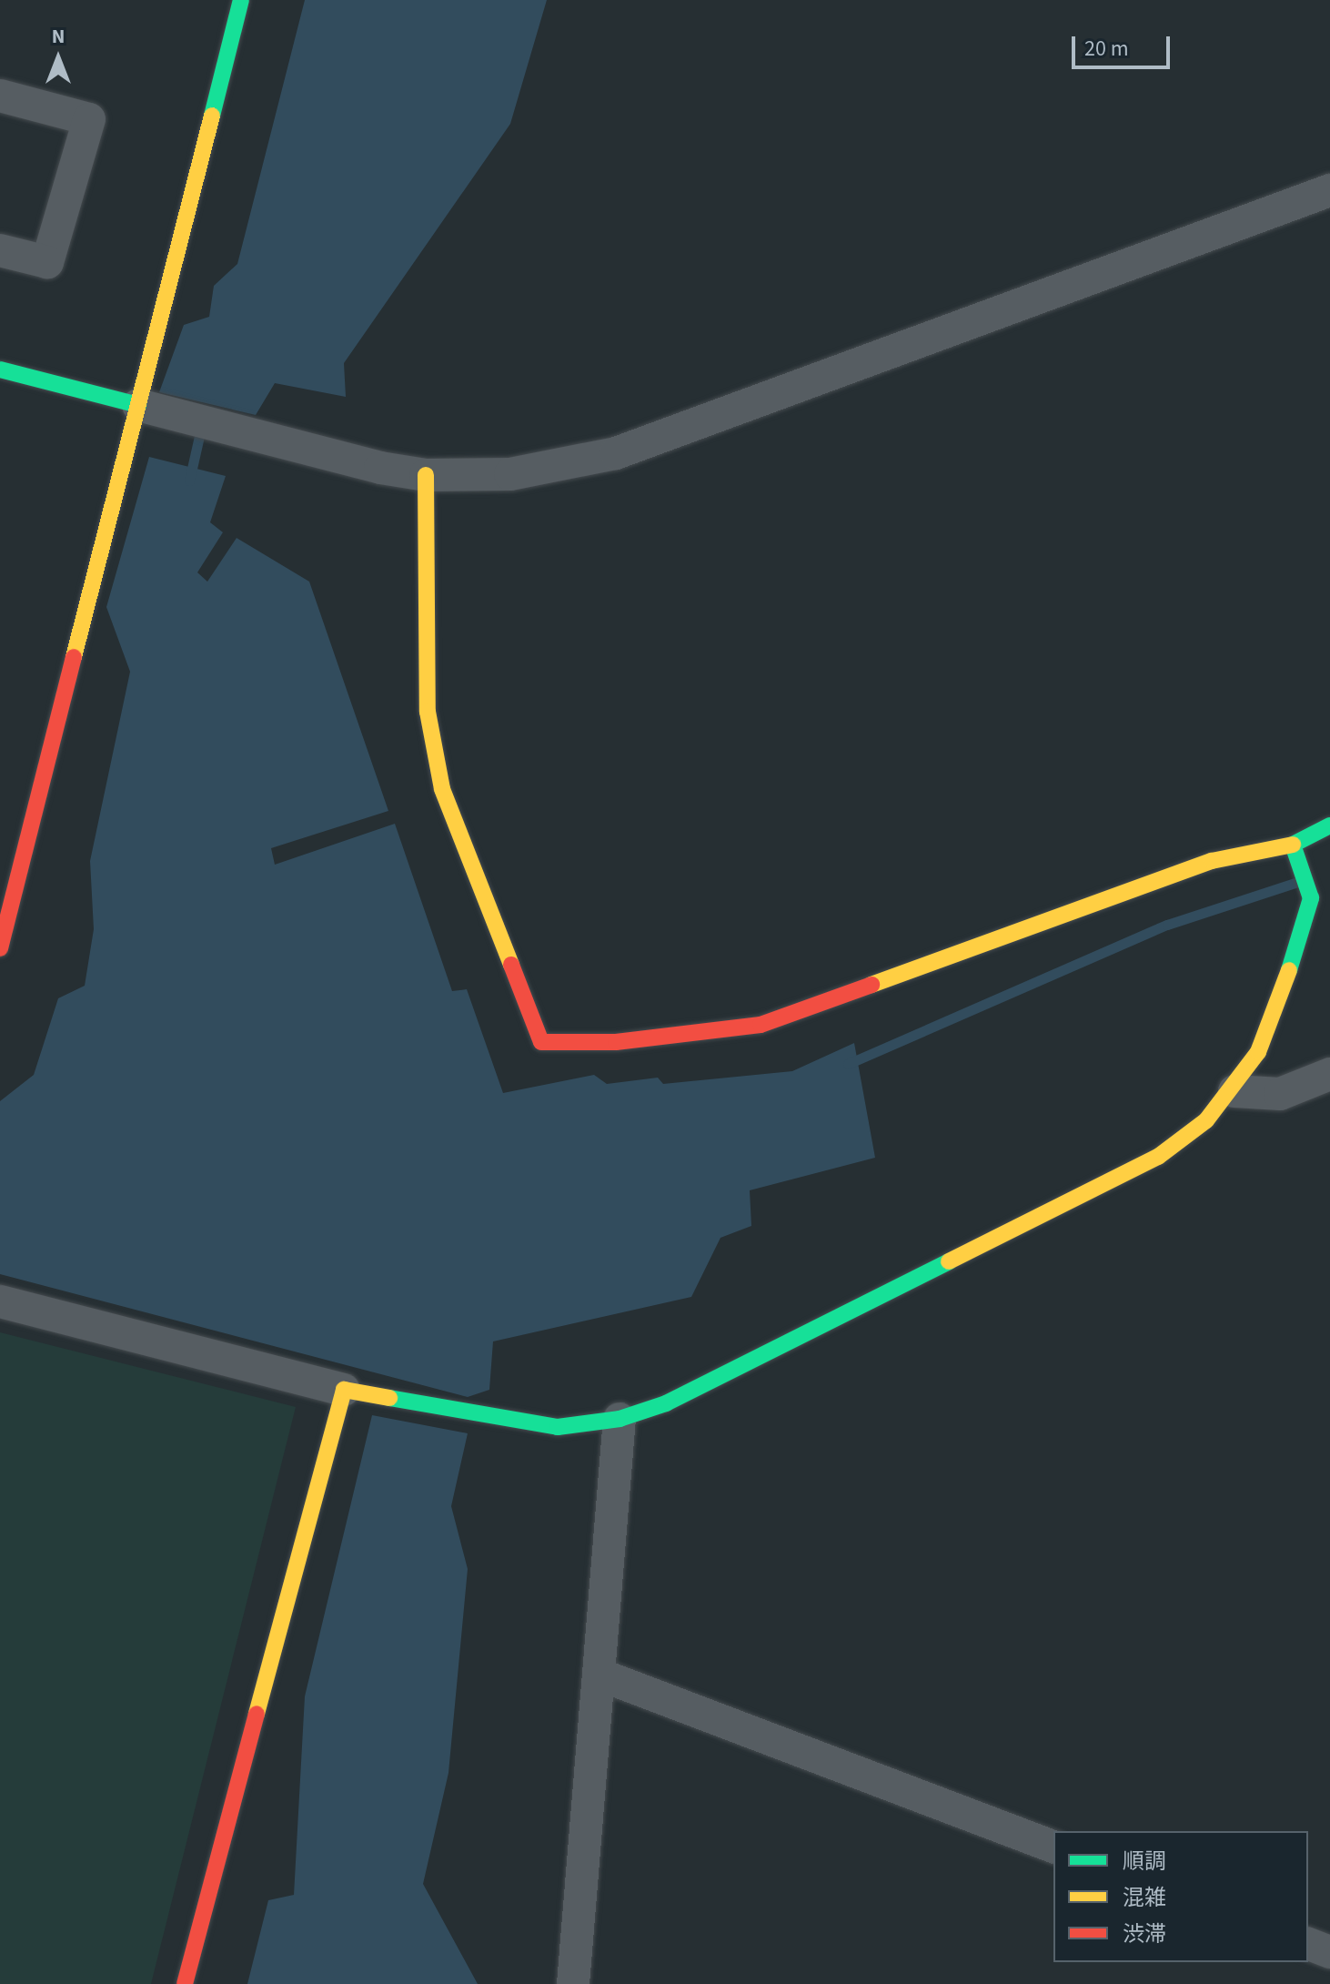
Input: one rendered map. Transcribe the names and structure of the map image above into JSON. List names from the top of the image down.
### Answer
{
  "legend": ["順調", "混雑", "渋滞"],
  "scale_bar": "20 m",
  "north": "top"
}
